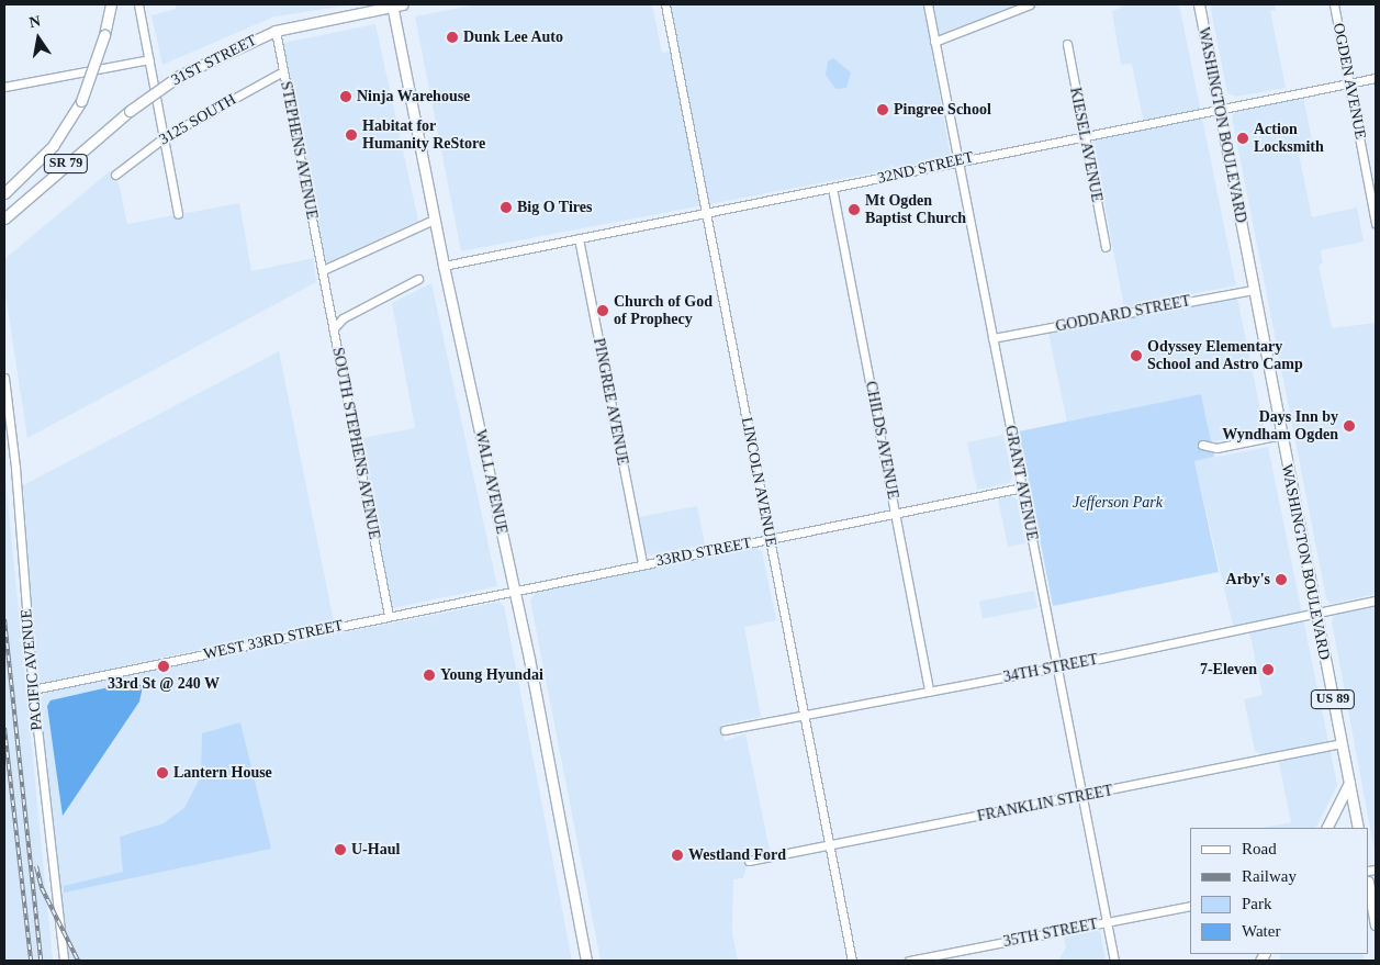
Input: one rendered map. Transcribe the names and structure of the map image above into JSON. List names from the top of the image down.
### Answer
{
  "streets": {
    "main road": [
      "31ST STREET",
      "WASHINGTON BOULEVARD",
      "SR 79",
      "WALL AVENUE",
      "US 89"
    ],
    "street": [
      "OGDEN AVENUE",
      "3125 SOUTH",
      "KIESEL AVENUE",
      "STEPHENS AVENUE",
      "32ND STREET",
      "GODDARD STREET",
      "PINGREE AVENUE",
      "CHILDS AVENUE",
      "SOUTH STEPHENS AVENUE",
      "LINCOLN AVENUE",
      "GRANT AVENUE",
      "33RD STREET",
      "WEST 33RD STREET",
      "34TH STREET",
      "PACIFIC AVENUE",
      "FRANKLIN STREET",
      "35TH STREET"
    ]
  },
  "crossings": [
    ["31ST STREET", "STEPHENS AVENUE"],
    ["31ST STREET", "WALL AVENUE"],
    ["OGDEN AVENUE", "32ND STREET"],
    ["3125 SOUTH", "STEPHENS AVENUE"],
    ["WASHINGTON BOULEVARD", "32ND STREET"],
    ["WASHINGTON BOULEVARD", "GODDARD STREET"],
    ["WASHINGTON BOULEVARD", "34TH STREET"],
    ["WASHINGTON BOULEVARD", "FRANKLIN STREET"],
    ["KIESEL AVENUE", "32ND STREET"],
    ["STEPHENS AVENUE", "SOUTH STEPHENS AVENUE"],
    ["32ND STREET", "PINGREE AVENUE"],
    ["32ND STREET", "CHILDS AVENUE"],
    ["32ND STREET", "WALL AVENUE"],
    ["32ND STREET", "LINCOLN AVENUE"],
    ["32ND STREET", "GRANT AVENUE"],
    ["GODDARD STREET", "GRANT AVENUE"],
    ["PINGREE AVENUE", "33RD STREET"],
    ["CHILDS AVENUE", "33RD STREET"],
    ["CHILDS AVENUE", "34TH STREET"],
    ["SOUTH STEPHENS AVENUE", "WEST 33RD STREET"],
    ["WALL AVENUE", "33RD STREET"],
    ["WALL AVENUE", "WEST 33RD STREET"],
    ["LINCOLN AVENUE", "33RD STREET"],
    ["LINCOLN AVENUE", "34TH STREET"],
    ["LINCOLN AVENUE", "FRANKLIN STREET"],
    ["GRANT AVENUE", "33RD STREET"],
    ["GRANT AVENUE", "34TH STREET"],
    ["GRANT AVENUE", "FRANKLIN STREET"],
    ["GRANT AVENUE", "35TH STREET"],
    ["33RD STREET", "WEST 33RD STREET"],
    ["WEST 33RD STREET", "PACIFIC AVENUE"]
  ],
  "parks": ["Jefferson Park"],
  "places": [
    "Dunk Lee Auto",
    "Ninja Warehouse",
    "Pingree School",
    "Habitat for Humanity ReStore",
    "Action Locksmith",
    "Big O Tires",
    "Mt Ogden Baptist Church",
    "Church of God of Prophecy",
    "Odyssey Elementary School and Astro Camp",
    "Days Inn by Wyndham Ogden",
    "Arby's",
    "33rd St @ 240 W",
    "7-Eleven",
    "Young Hyundai",
    "Lantern House",
    "U-Haul",
    "Westland Ford"
  ],
  "legend": [
    "Road",
    "Railway",
    "Park",
    "Water"
  ],
  "north": "top"
}
